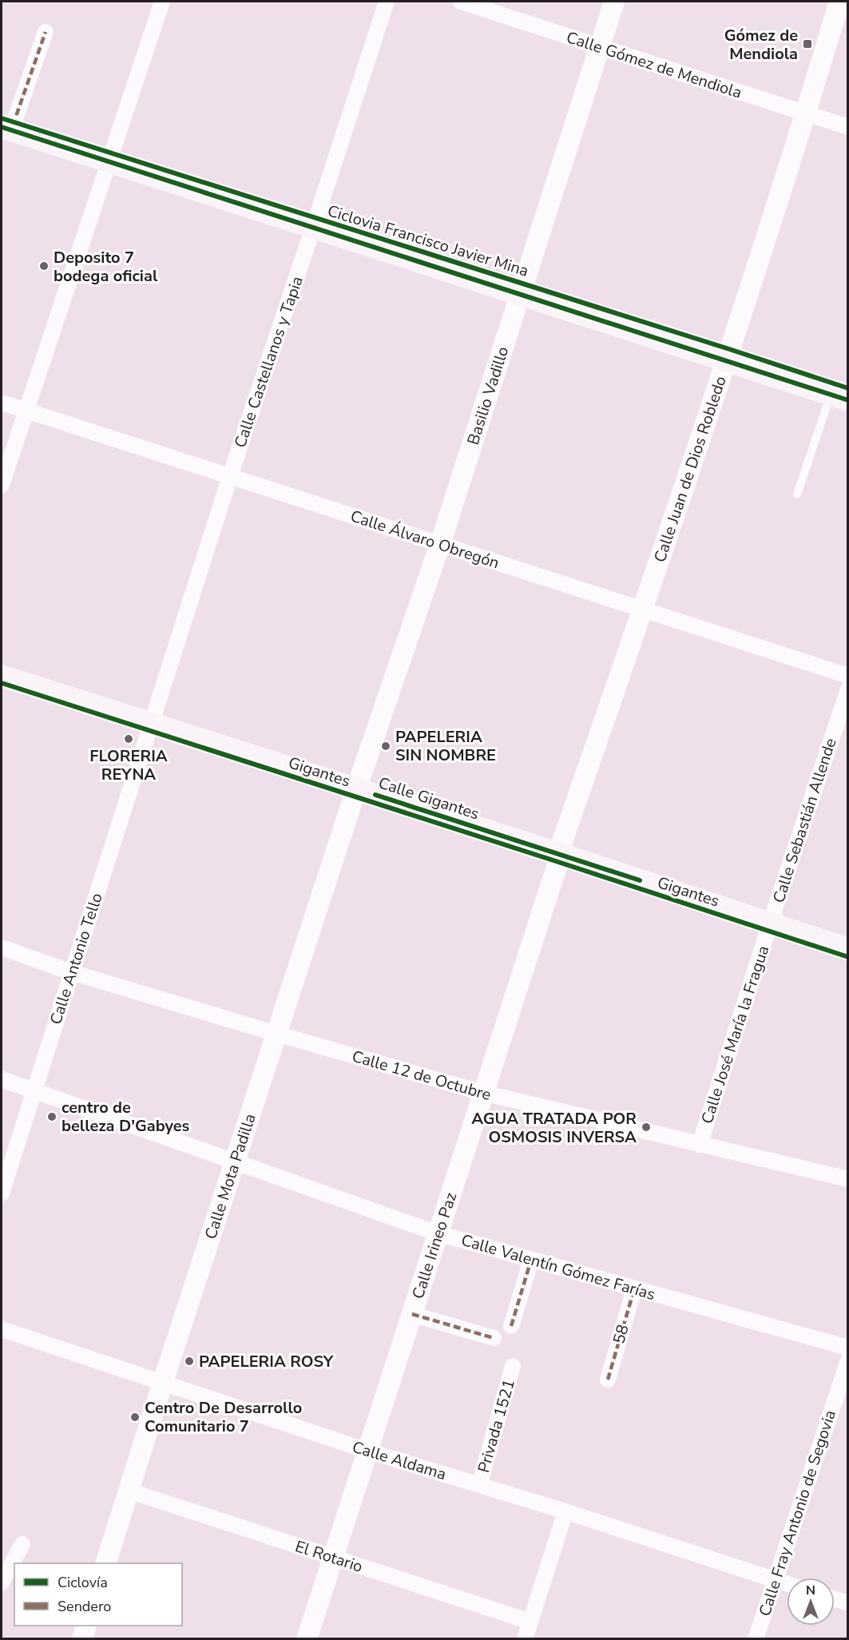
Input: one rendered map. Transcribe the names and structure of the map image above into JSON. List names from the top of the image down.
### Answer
{
  "streets": {
    "main road": ["Calle Gigantes"],
    "street": [
      "Calle Gómez de Mendiola",
      "Calle Castellanos y Tapia",
      "Basilio Vadillo",
      "Calle Juan de Dios Robledo",
      "Calle Álvaro Obregón",
      "Calle Sebastián Allende",
      "Calle Antonio Tello",
      "Calle José María la Fragua",
      "Calle 12 de Octubre",
      "Calle Mota Padilla",
      "Calle Irineo Paz",
      "Calle Valentín Gómez Farías",
      "58",
      "Privada 1521",
      "Calle Aldama",
      "Calle Fray Antonio de Segovia",
      "El Rotario"
    ],
    "cycle path": ["Ciclovia Francisco Javier Mina", "Gigantes"]
  },
  "crossings": [
    ["Calle Gómez de Mendiola", "Basilio Vadillo"],
    ["Calle Gómez de Mendiola", "Calle Juan de Dios Robledo"],
    ["Calle Castellanos y Tapia", "Calle Álvaro Obregón"],
    ["Calle Castellanos y Tapia", "Calle Gigantes"],
    ["Calle Castellanos y Tapia", "Calle Antonio Tello"],
    ["Basilio Vadillo", "Calle Álvaro Obregón"],
    ["Basilio Vadillo", "Calle Gigantes"],
    ["Basilio Vadillo", "Calle Mota Padilla"],
    ["Calle Juan de Dios Robledo", "Calle Álvaro Obregón"],
    ["Calle Juan de Dios Robledo", "Calle Gigantes"],
    ["Calle Juan de Dios Robledo", "Calle Irineo Paz"],
    ["Calle Gigantes", "Calle Sebastián Allende"],
    ["Calle Gigantes", "Calle Antonio Tello"],
    ["Calle Gigantes", "Calle José María la Fragua"],
    ["Calle Gigantes", "Calle Mota Padilla"],
    ["Calle Gigantes", "Calle Irineo Paz"],
    ["Calle Sebastián Allende", "Calle José María la Fragua"],
    ["Calle Antonio Tello", "Calle 12 de Octubre"],
    ["Calle Antonio Tello", "Calle Valentín Gómez Farías"],
    ["Calle José María la Fragua", "Calle 12 de Octubre"],
    ["Calle 12 de Octubre", "Calle Mota Padilla"],
    ["Calle 12 de Octubre", "Calle Irineo Paz"],
    ["Calle Mota Padilla", "Calle Valentín Gómez Farías"],
    ["Calle Mota Padilla", "Calle Aldama"],
    ["Calle Mota Padilla", "El Rotario"],
    ["Calle Irineo Paz", "Calle Valentín Gómez Farías"],
    ["Calle Irineo Paz", "Calle Aldama"],
    ["Calle Irineo Paz", "El Rotario"],
    ["Calle Valentín Gómez Farías", "58"],
    ["Privada 1521", "Calle Aldama"],
    ["Calle Aldama", "Calle Fray Antonio de Segovia"]
  ],
  "places": {
    "transit": ["Gómez de Mendiola"],
    "other": [
      "Deposito 7 bodega oficial",
      "FLORERIA REYNA",
      "PAPELERIA SIN NOMBRE",
      "centro de belleza D'Gabyes",
      "AGUA TRATADA POR OSMOSIS INVERSA",
      "PAPELERIA ROSY",
      "Centro De Desarrollo Comunitario 7"
    ]
  },
  "legend": ["Ciclovía", "Sendero"],
  "north": "top"
}
